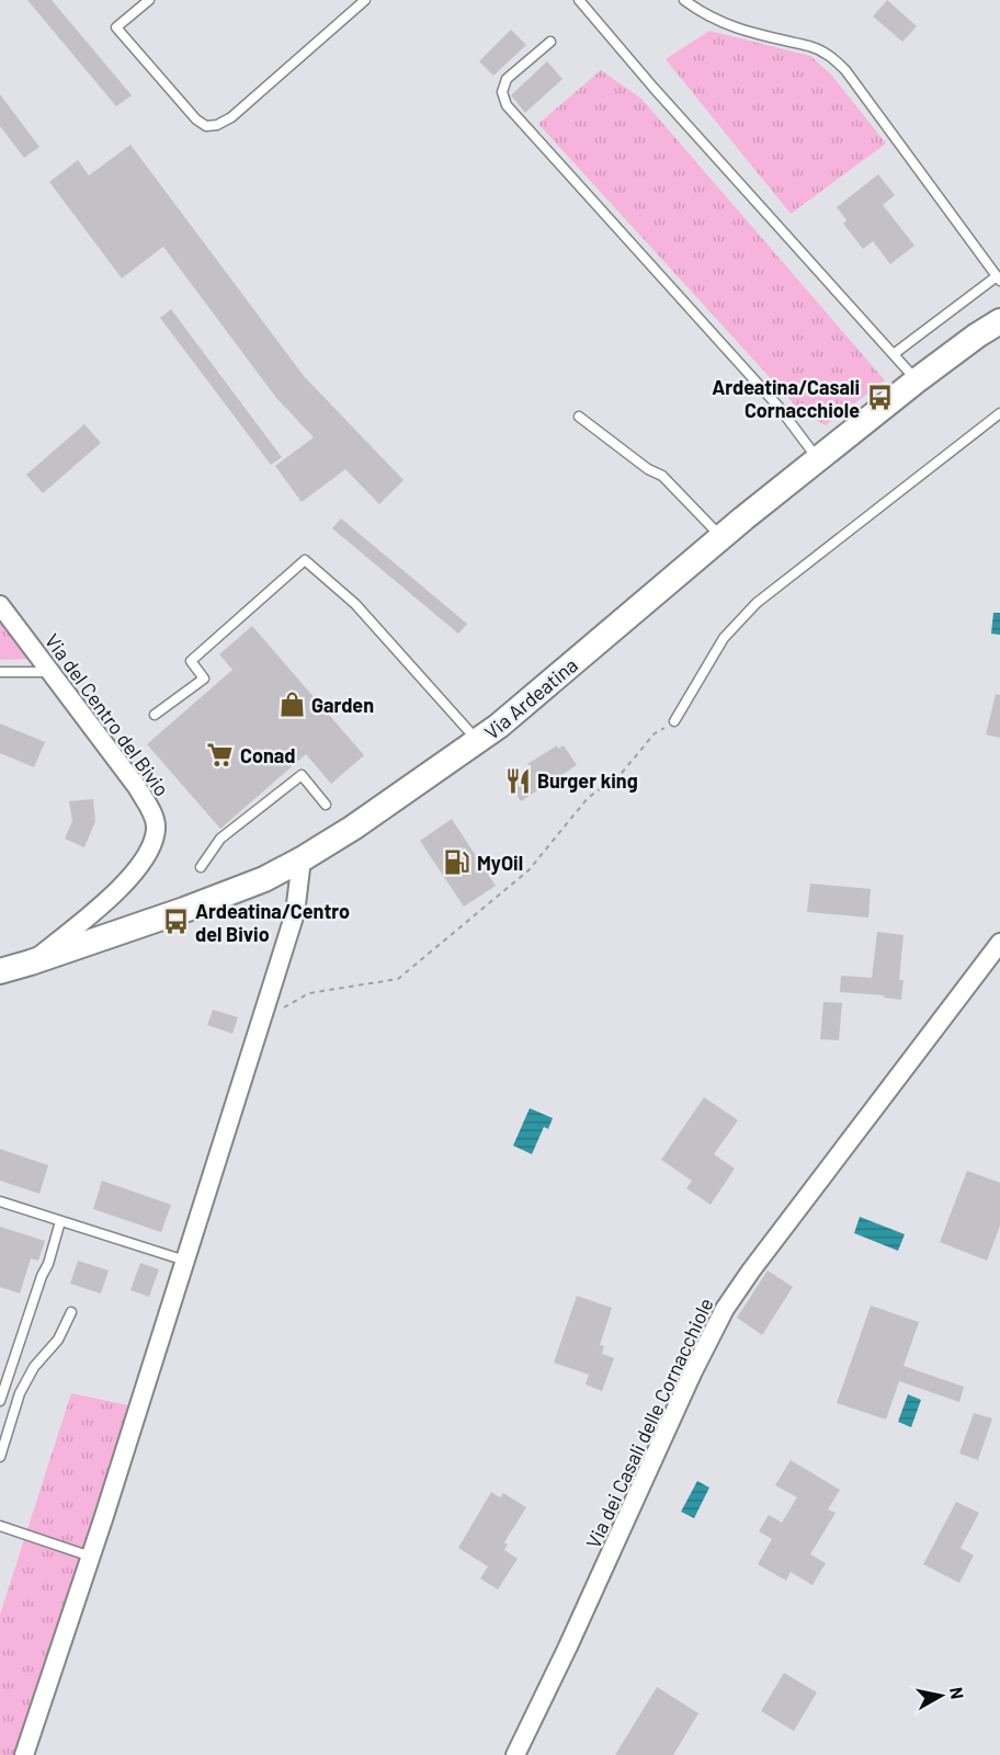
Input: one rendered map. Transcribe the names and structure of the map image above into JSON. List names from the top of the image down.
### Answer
{
  "streets": {
    "main road": ["Via Ardeatina"],
    "street": ["Via del Centro del Bivio", "Via dei Casali delle Cornacchiole"]
  },
  "crossings": [
    ["Via Ardeatina", "Via del Centro del Bivio"]
  ],
  "places": {
    "bus stop": ["Ardeatina/Casali Cornacchiole", "Ardeatina/Centro del Bivio"],
    "shop": ["Garden"],
    "supermarket": ["Conad"],
    "restaurant": ["Burger king"],
    "fuel station": ["MyOil"]
  },
  "north": "right"
}
